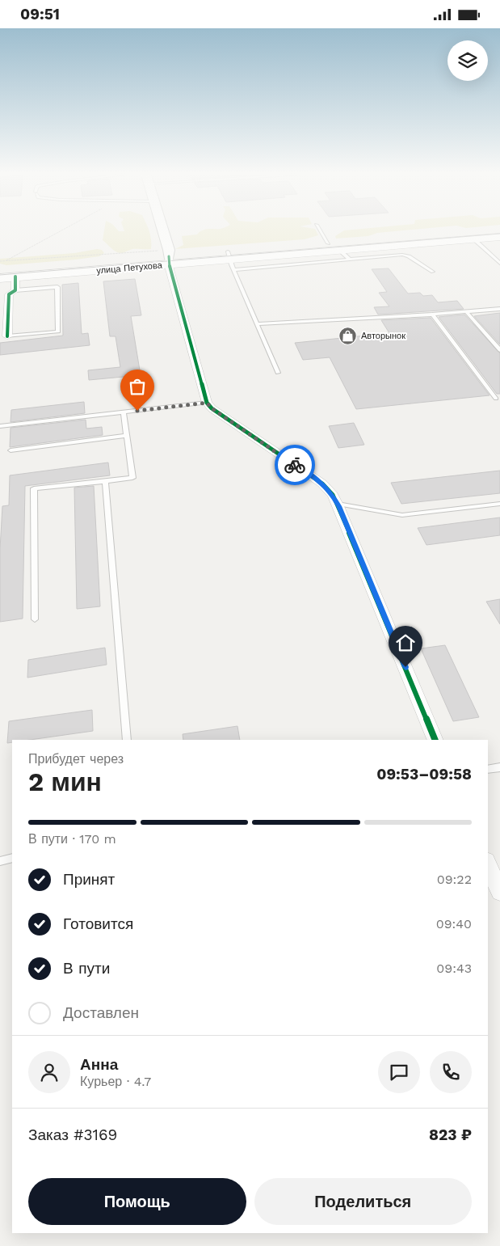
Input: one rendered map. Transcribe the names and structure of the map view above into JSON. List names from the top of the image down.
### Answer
{
  "streets": {
    "highway": ["улица Петухова"]
  },
  "places": {
    "shop": ["Авторынок"]
  },
  "page": {
    "status": "09:51",
    "heading": ["2 мин", "Прибудет через", "09:53–09:58"],
    "panel": [
      "Анна",
      "Курьер · 4.7",
      "Заказ #3169",
      "823 ₽"
    ],
    "bar": "В пути · 170 m",
    "list": [
      ["Принят", "09:22"],
      ["Готовится", "09:40"],
      ["В пути", "09:43"],
      "Доставлен"
    ],
    "buttons": ["Помощь", "Поделиться"]
  }
}
